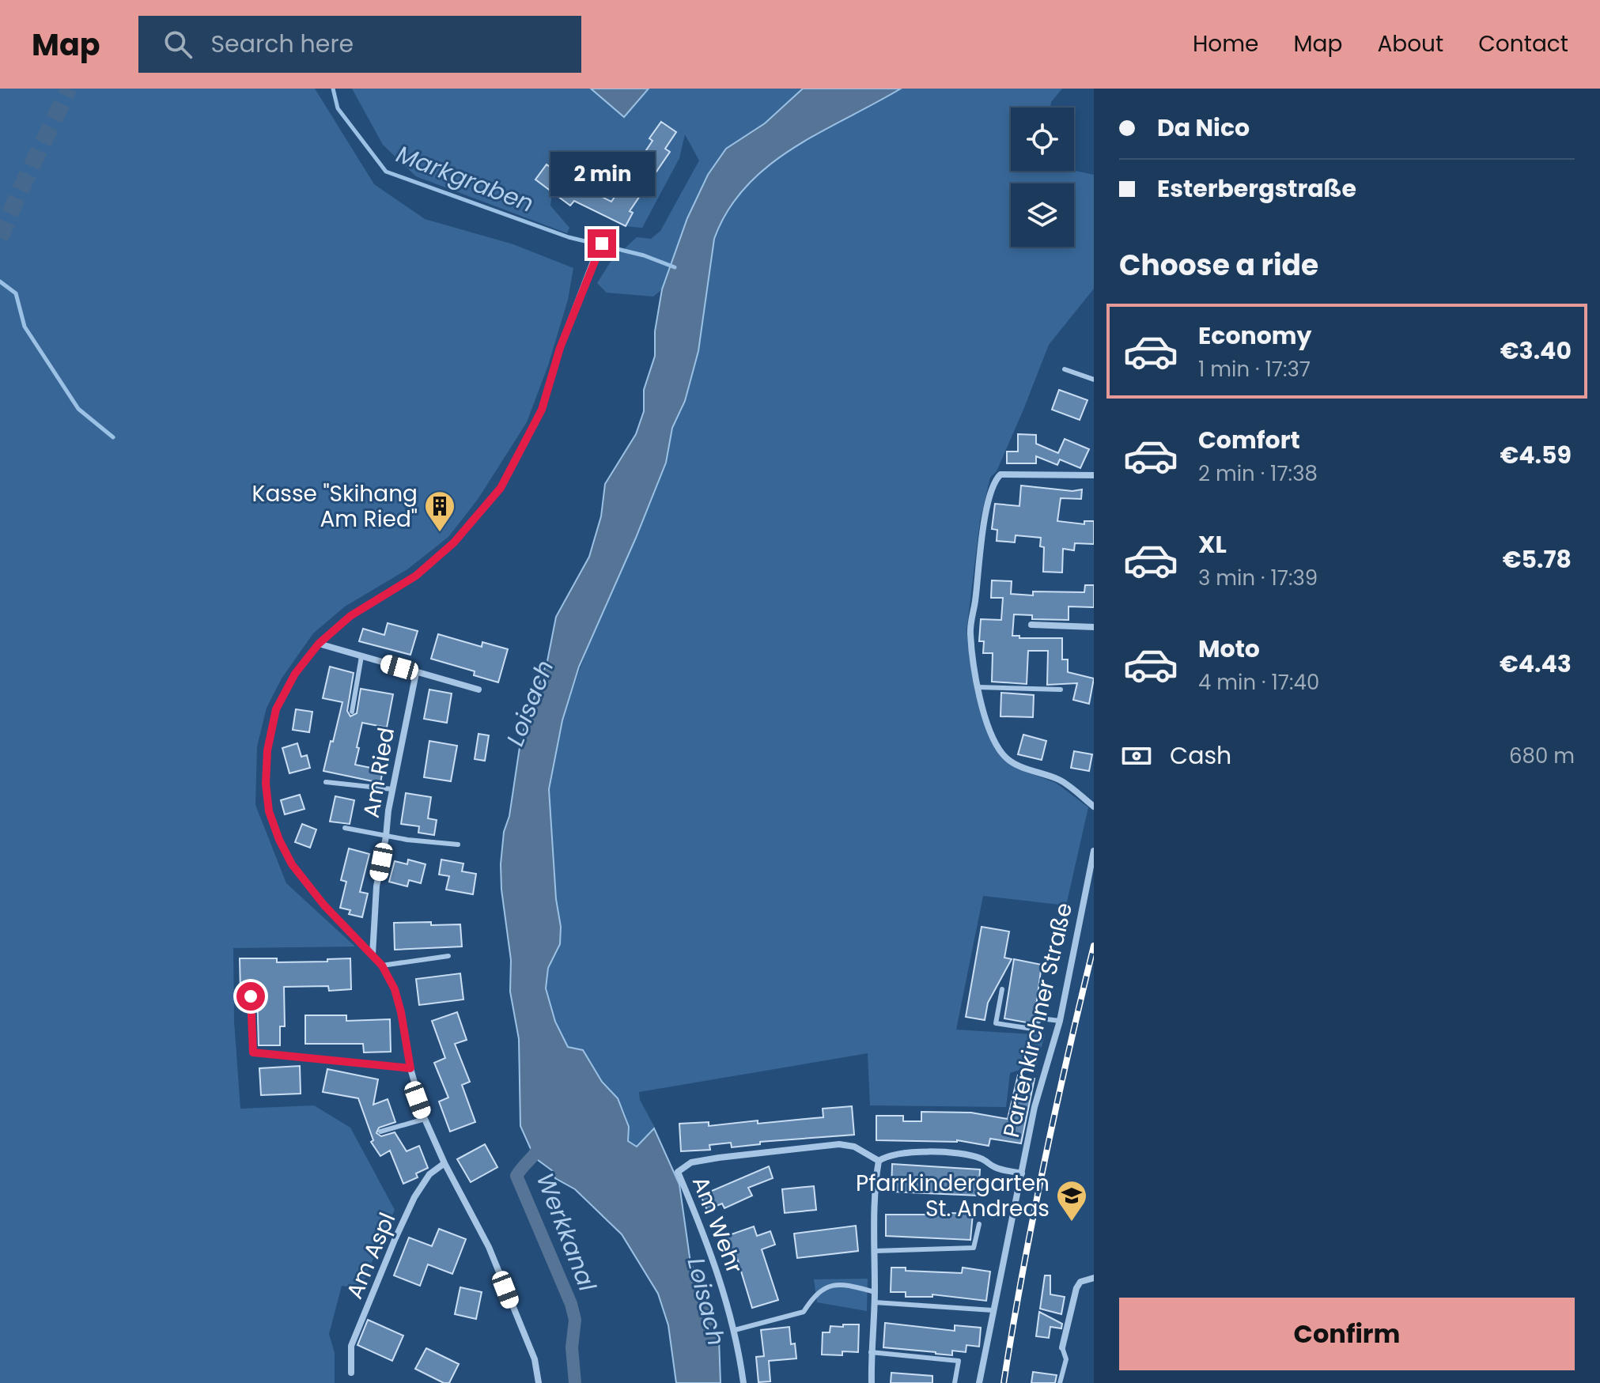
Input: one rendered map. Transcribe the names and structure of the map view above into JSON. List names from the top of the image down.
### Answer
{
  "streets": {
    "street": [
      "Am Ried",
      "Partenkirchner Straße",
      "Am Wehr",
      "Am Aspl"
    ]
  },
  "water": ["Markgraben", "Loisach", "Werkkanal"],
  "places": {
    "building": ["Kasse \"Skihang Am Ried\""],
    "school or university": ["Pfarrkindergarten St. Andreas"]
  },
  "page": {
    "header": "Map",
    "search": "Search here",
    "nav": [
      "Home",
      "Map",
      "About",
      "Contact"
    ],
    "banner": ["Da Nico", "Esterbergstraße"],
    "bubble": "2 min",
    "heading": "Choose a ride",
    "list": [
      {
        "name": "Economy",
        "note": "1 min · 17:37",
        "value": "€3.40"
      },
      {
        "name": "Comfort",
        "note": "2 min · 17:38",
        "value": "€4.59"
      },
      {
        "name": "XL",
        "note": "3 min · 17:39",
        "value": "€5.78"
      },
      {
        "name": "Moto",
        "note": "4 min · 17:40",
        "value": "€4.43"
      }
    ],
    "pay": ["Cash", "680 m"],
    "buttons": "Confirm"
  }
}
